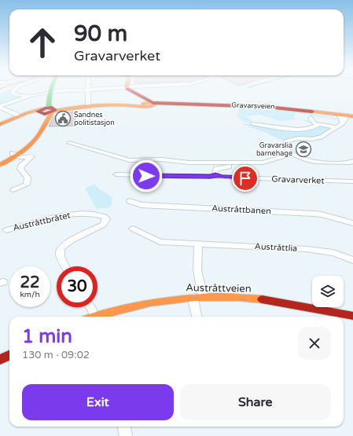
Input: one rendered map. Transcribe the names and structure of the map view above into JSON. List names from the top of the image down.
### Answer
{
  "streets": {
    "main road": ["Gravarsveien", "Austråttveien"],
    "street": [
      "Gravarverket",
      "Austråttbanen",
      "Austråttbråtet",
      "Austråttlia"
    ]
  },
  "places": {
    "public building": ["Sandnes politistasjon"],
    "school or university": ["Gravarslia barnehage"]
  },
  "page": {
    "turn": ["90 m", "Gravarverket"],
    "speed": "22 km/h",
    "limit": "30",
    "heading": ["1 min", "130 m · 09:02"],
    "buttons": ["Exit", "Share"]
  }
}
